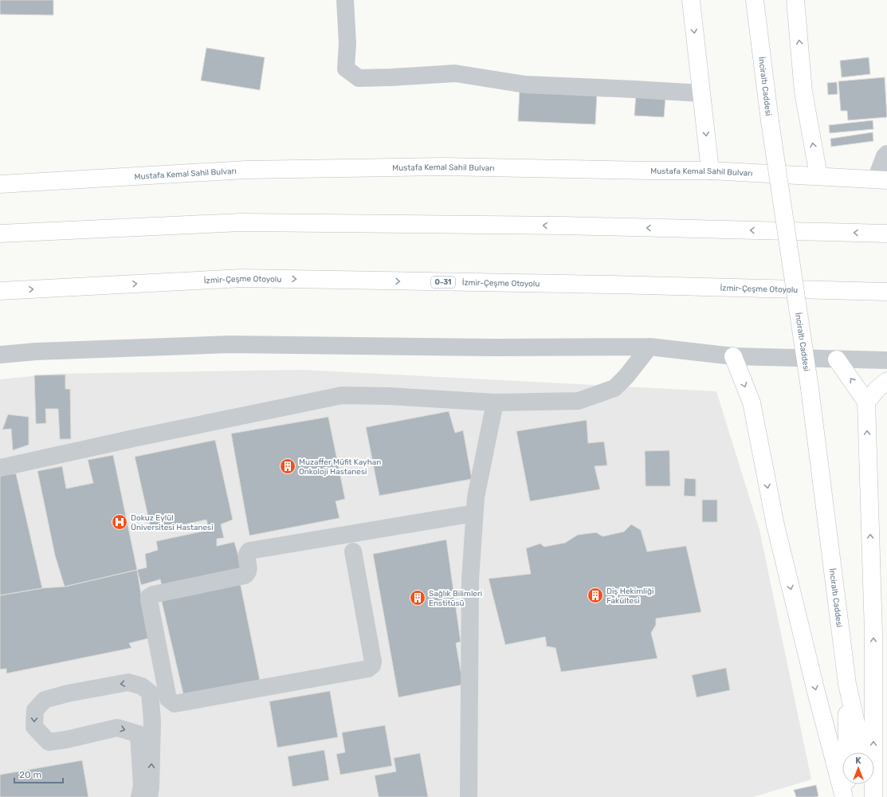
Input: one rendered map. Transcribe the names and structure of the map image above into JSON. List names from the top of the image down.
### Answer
{
  "streets": {
    "main road": [
      "İnciraltı Caddesi",
      "Mustafa Kemal Sahil Bulvarı",
      "İzmir-Çeşme Otoyolu",
      "O-31"
    ]
  },
  "places": {
    "building": ["Muzaffer Müfit Kayhan Onkoloji Hastanesi", "Diş Hekimliği Fakültesi", "Sağlık Bilimleri Enstitüsü"],
    "hospital": ["Dokuz Eylül Üniversitesi Hastanesi"]
  },
  "scale_bar": "20 m",
  "north": "top"
}
